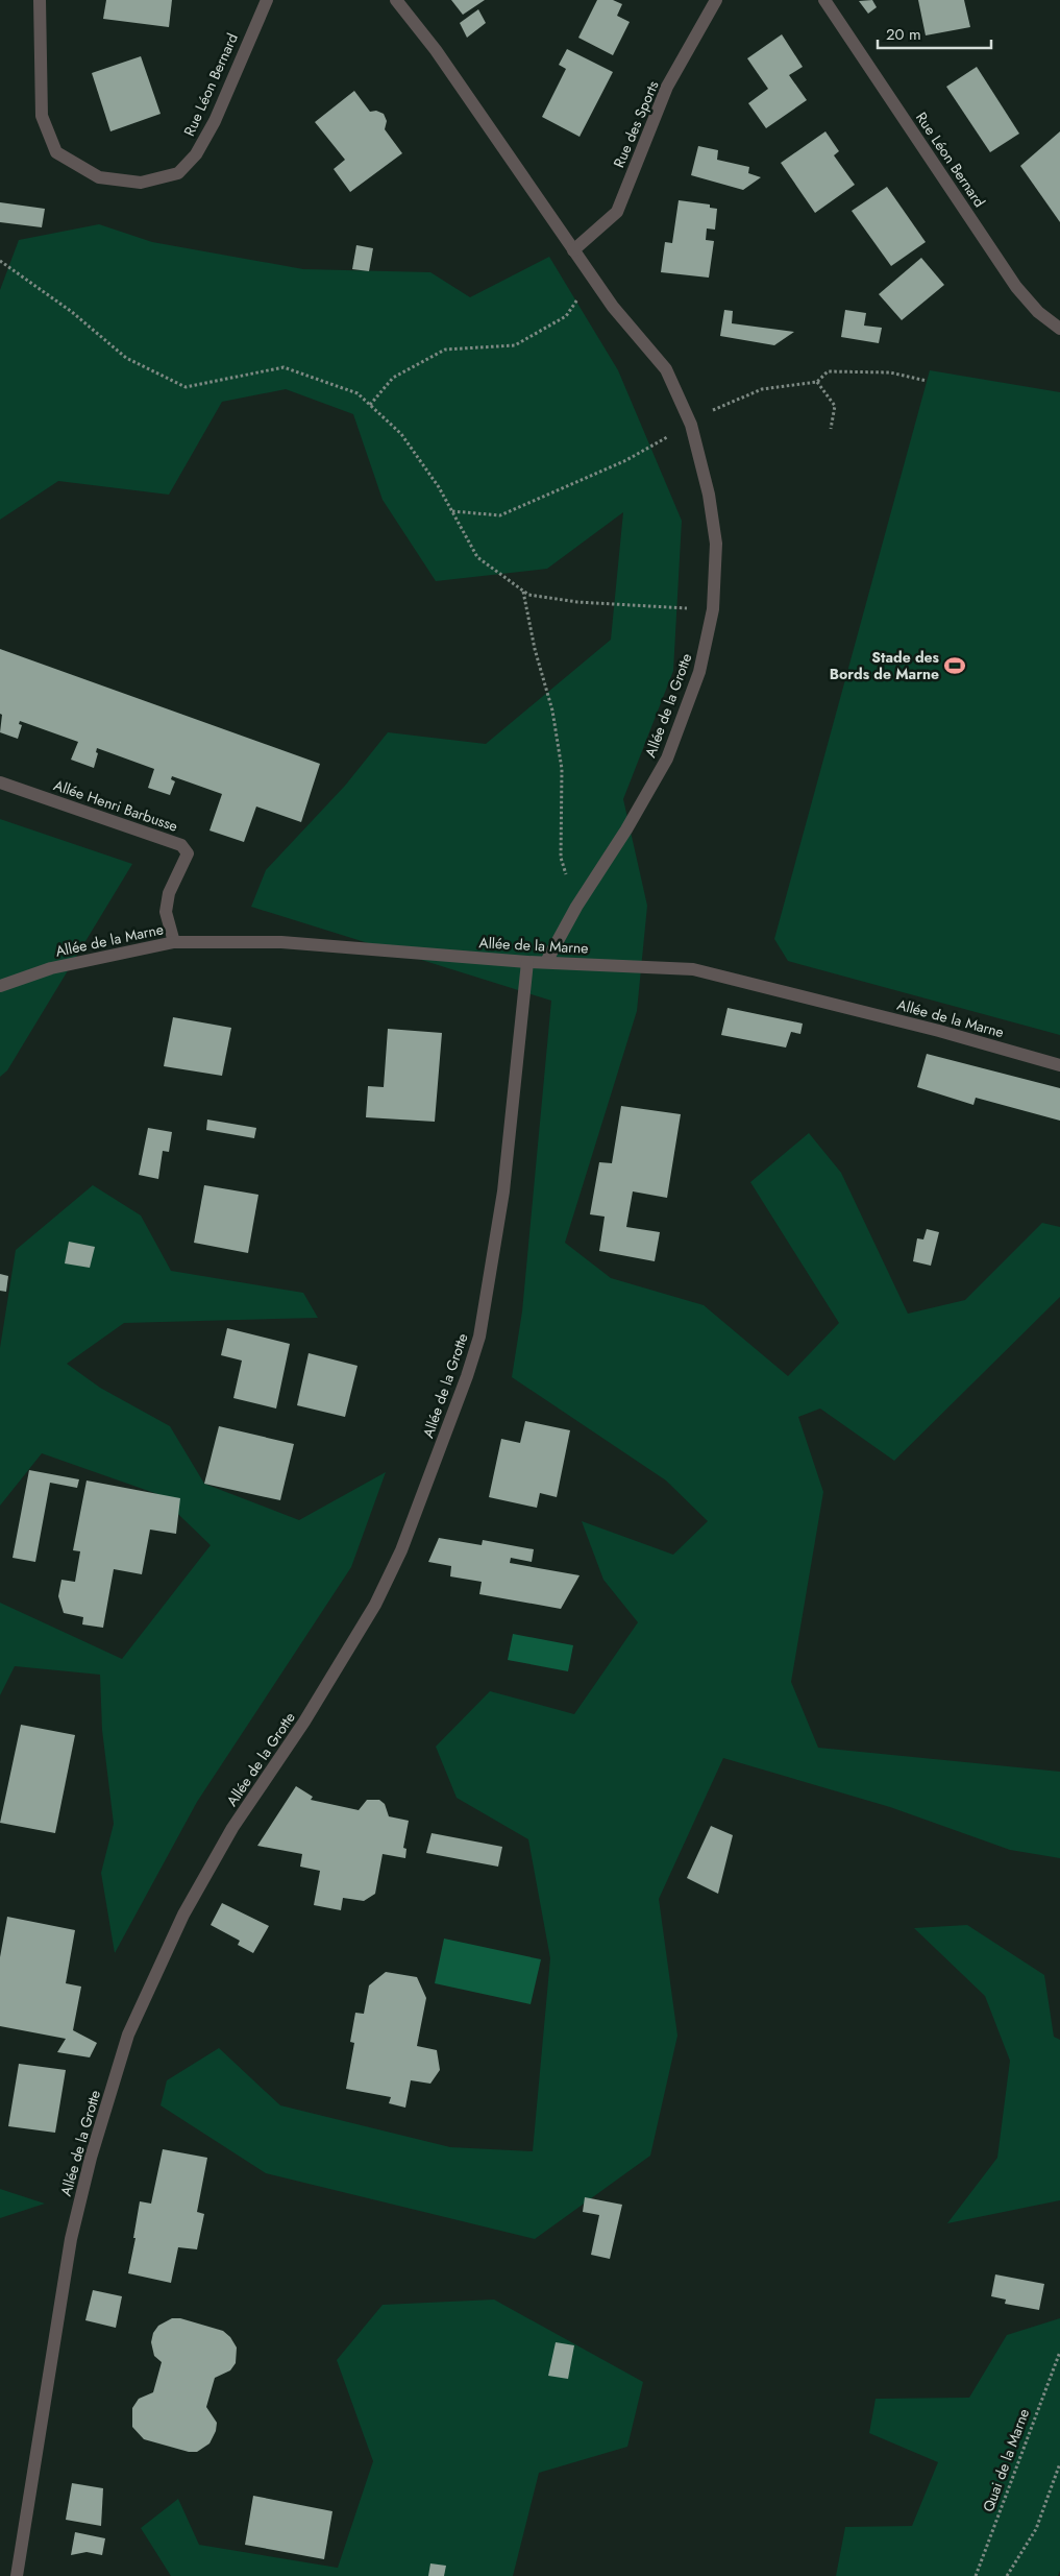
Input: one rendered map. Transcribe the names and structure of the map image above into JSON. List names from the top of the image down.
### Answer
{
  "streets": {
    "street": [
      "Rue Léon Bernard",
      "Rue des Sports",
      "Allée de la Grotte",
      "Allée Henri Barbusse",
      "Allée de la Marne"
    ],
    "path": ["Quai de la Marne"]
  },
  "crossings": [
    ["Rue des Sports", "Allée de la Grotte"],
    ["Allée de la Grotte", "Allée de la Marne"],
    ["Allée Henri Barbusse", "Allée de la Marne"]
  ],
  "places": {
    "sports": ["Stade des Bords de Marne"]
  },
  "scale_bar": "20 m"
}
